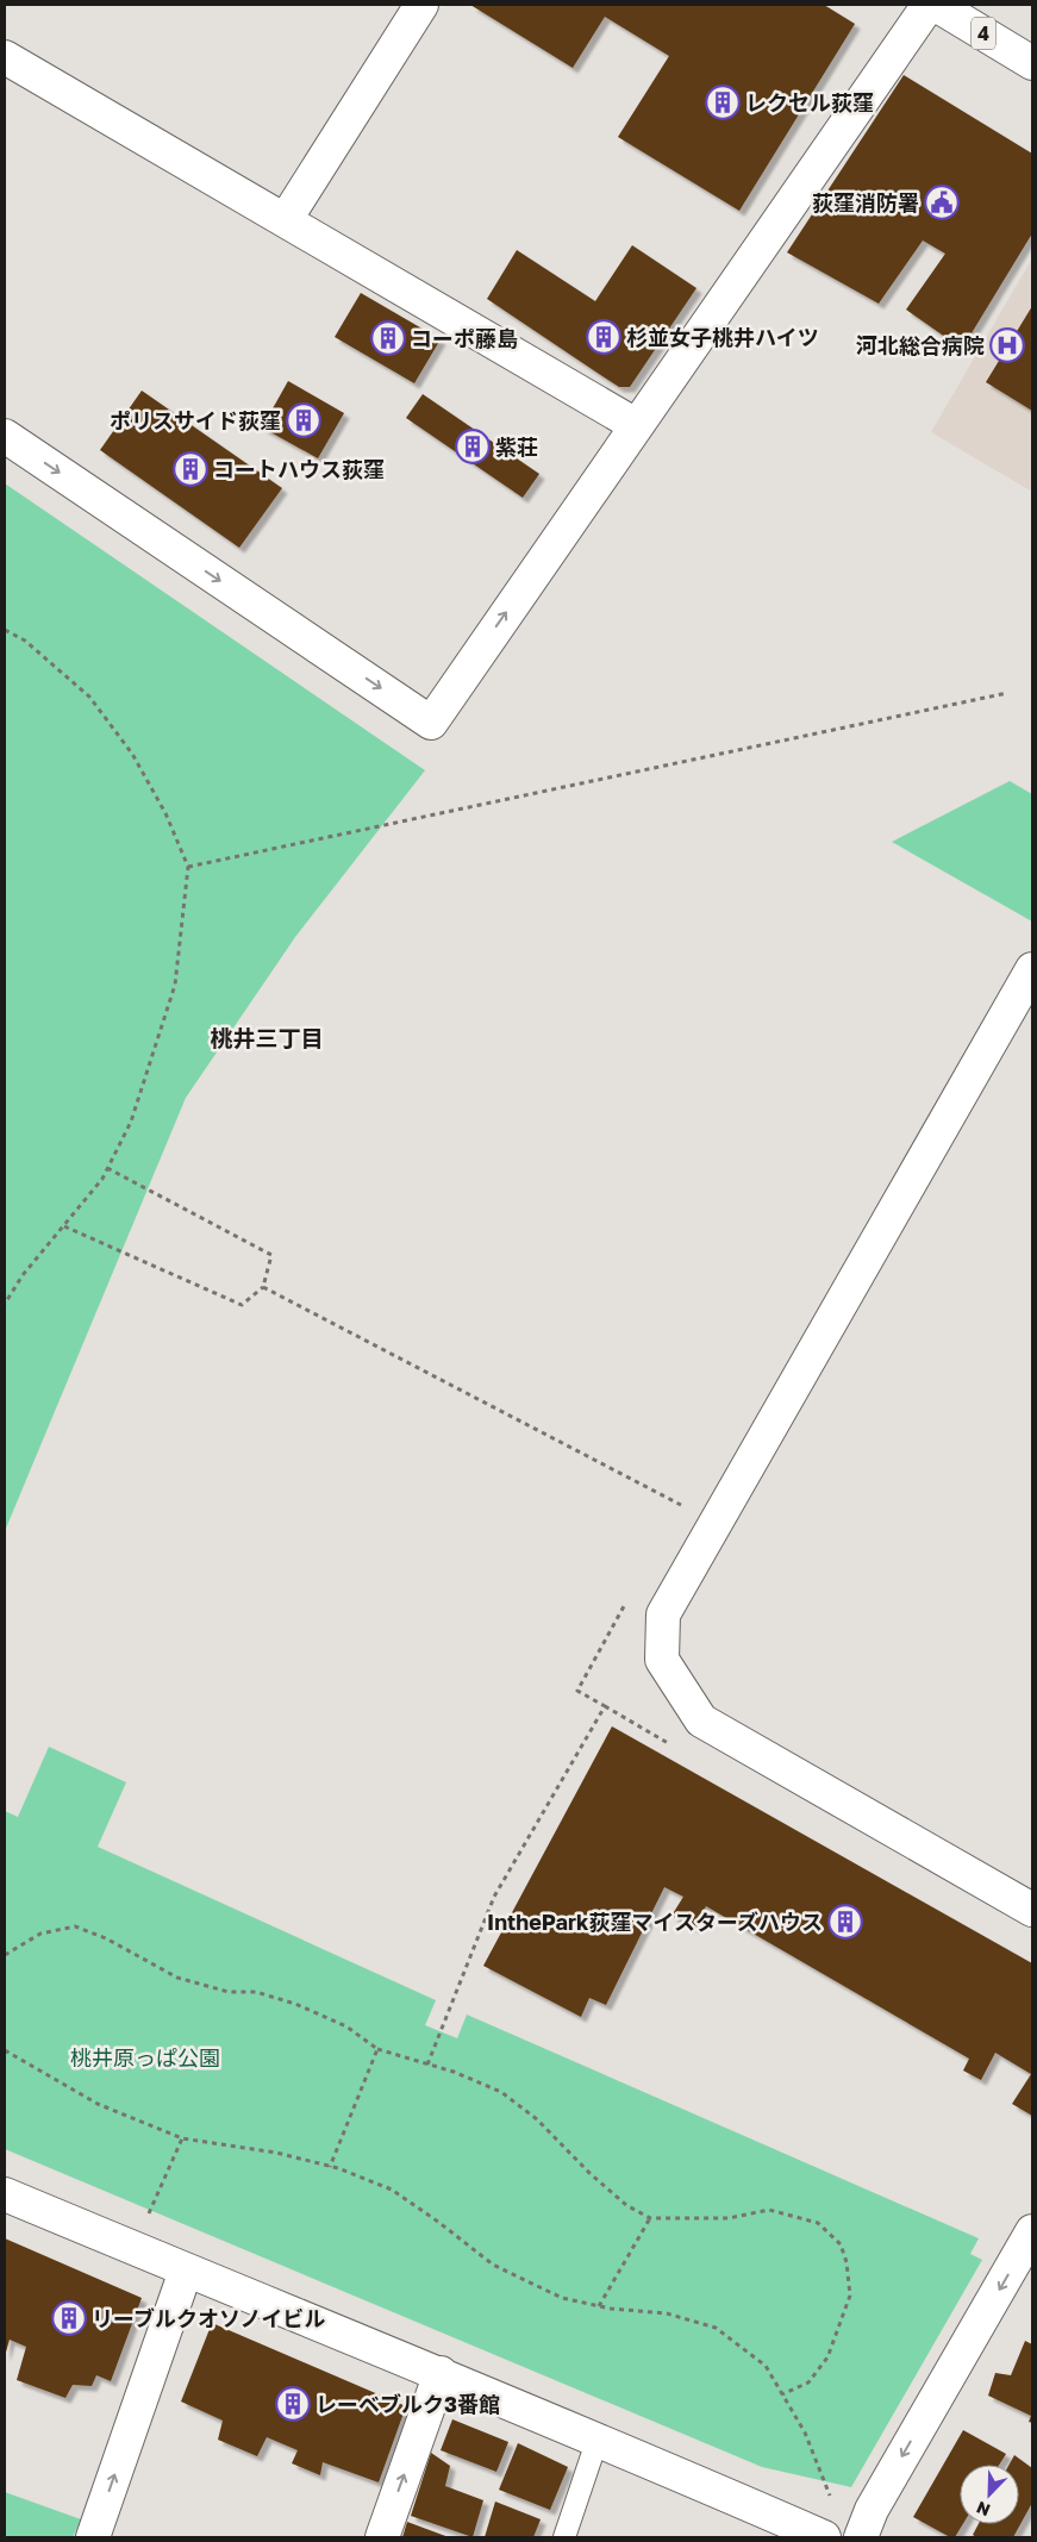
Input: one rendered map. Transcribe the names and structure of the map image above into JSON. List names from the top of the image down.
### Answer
{
  "streets": {
    "street": ["4"]
  },
  "districts": ["桃井三丁目"],
  "parks": ["桃井原っぱ公園"],
  "places": {
    "building": [
      "レクセル荻窪",
      "杉並女子桃井ハイツ",
      "コーポ藤島",
      "ポリスサイド荻窪",
      "紫荘",
      "コートハウス荻窪",
      "InthePark荻窪マイスターズハウス",
      "リーブルクオソノイビル",
      "レーベブルク3番館"
    ],
    "public building": ["荻窪消防署"],
    "hospital": ["河北総合病院"]
  },
  "north": "bottom left"
}
